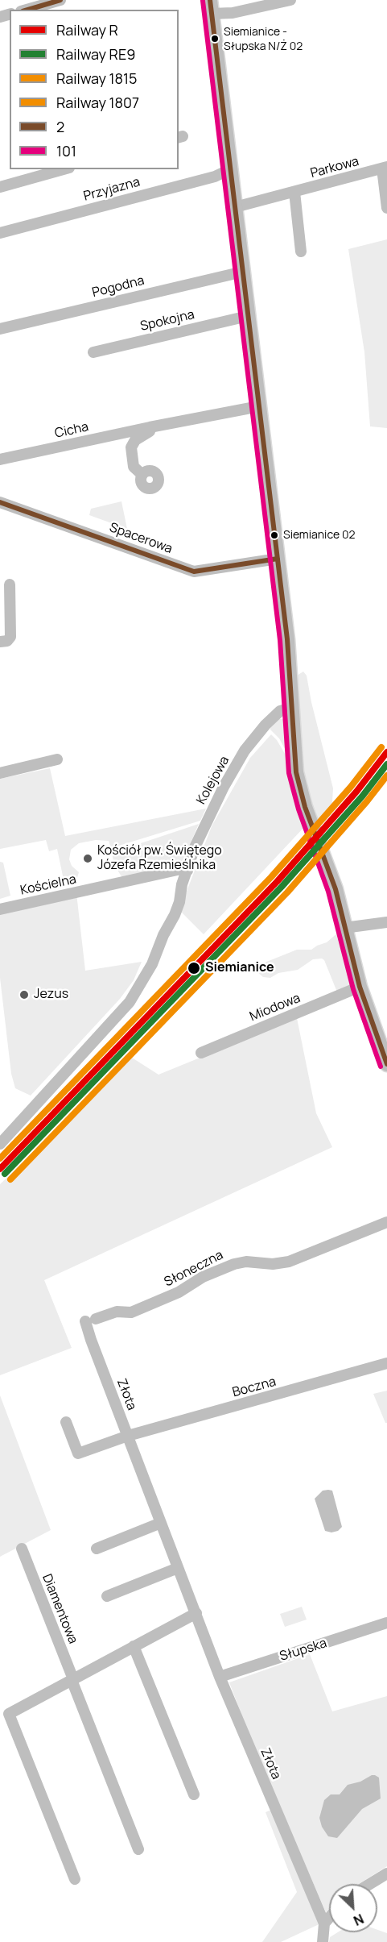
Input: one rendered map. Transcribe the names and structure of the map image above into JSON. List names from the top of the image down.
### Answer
{
  "streets": {
    "street": [
      "Parkowa",
      "Przyjazna",
      "Pogodna",
      "Spokojna",
      "Cicha",
      "Spacerowa",
      "Kolejowa",
      "Kościelna",
      "Miodowa",
      "Słoneczna",
      "Boczna",
      "Złota",
      "Diamentowa",
      "Słupska"
    ]
  },
  "crossings": [
    ["Kolejowa", "Kościelna"],
    ["Słoneczna", "Złota"],
    ["Boczna", "Złota"],
    ["Złota", "Słupska"]
  ],
  "places": [
    "Siemianice - Słupska N/Ż 02",
    "Siemianice 02",
    "Kościół pw. Świętego Józefa Rzemieślnika",
    "Siemianice",
    "Jezus"
  ],
  "lines": [
    "transit line 2",
    "transit line 101",
    "rail line 1815",
    "rail line R",
    "rail line RE9",
    "rail line 1807"
  ],
  "legend": [
    "Railway R",
    "Railway RE9",
    "Railway 1815",
    "Railway 1807",
    "2",
    "101"
  ],
  "north": "bottom right"
}
